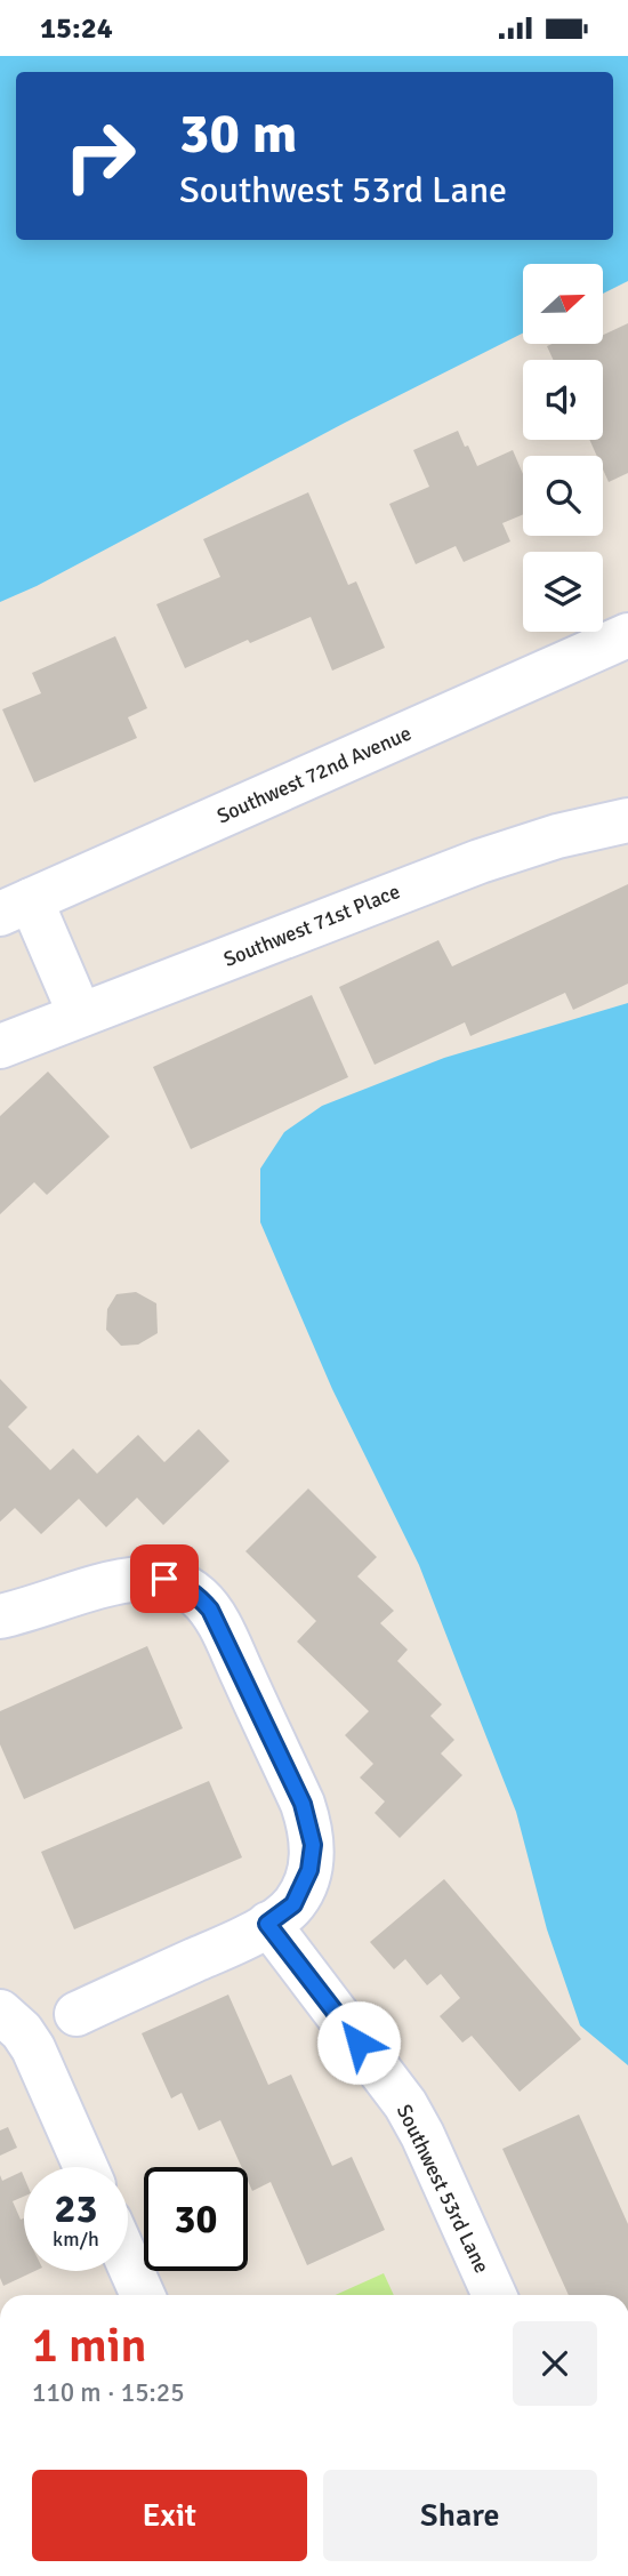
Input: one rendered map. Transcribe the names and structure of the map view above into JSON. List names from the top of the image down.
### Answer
{
  "streets": {
    "street": ["Southwest 72nd Avenue", "Southwest 71st Place", "Southwest 53rd Lane"]
  },
  "north": "right",
  "page": {
    "status": "15:24",
    "turn": ["30 m", "Southwest 53rd Lane"],
    "speed": "23 km/h",
    "limit": "30",
    "heading": ["1 min", "110 m · 15:25"],
    "buttons": ["Exit", "Share"]
  }
}
